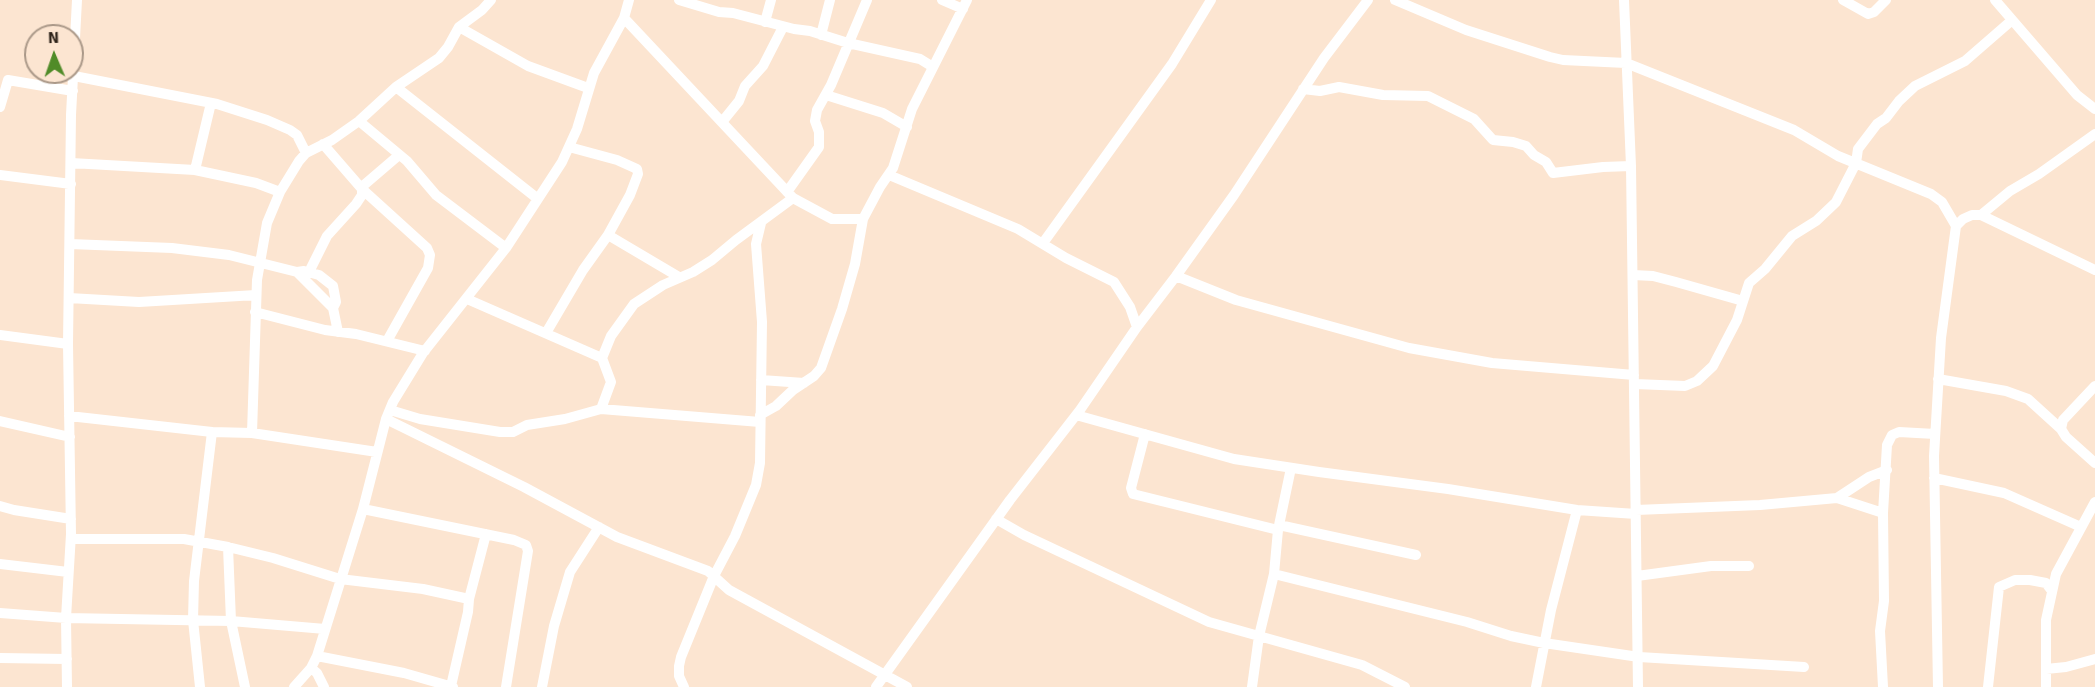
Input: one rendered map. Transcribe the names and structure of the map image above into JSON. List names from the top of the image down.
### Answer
{
  "north": "top"
}
